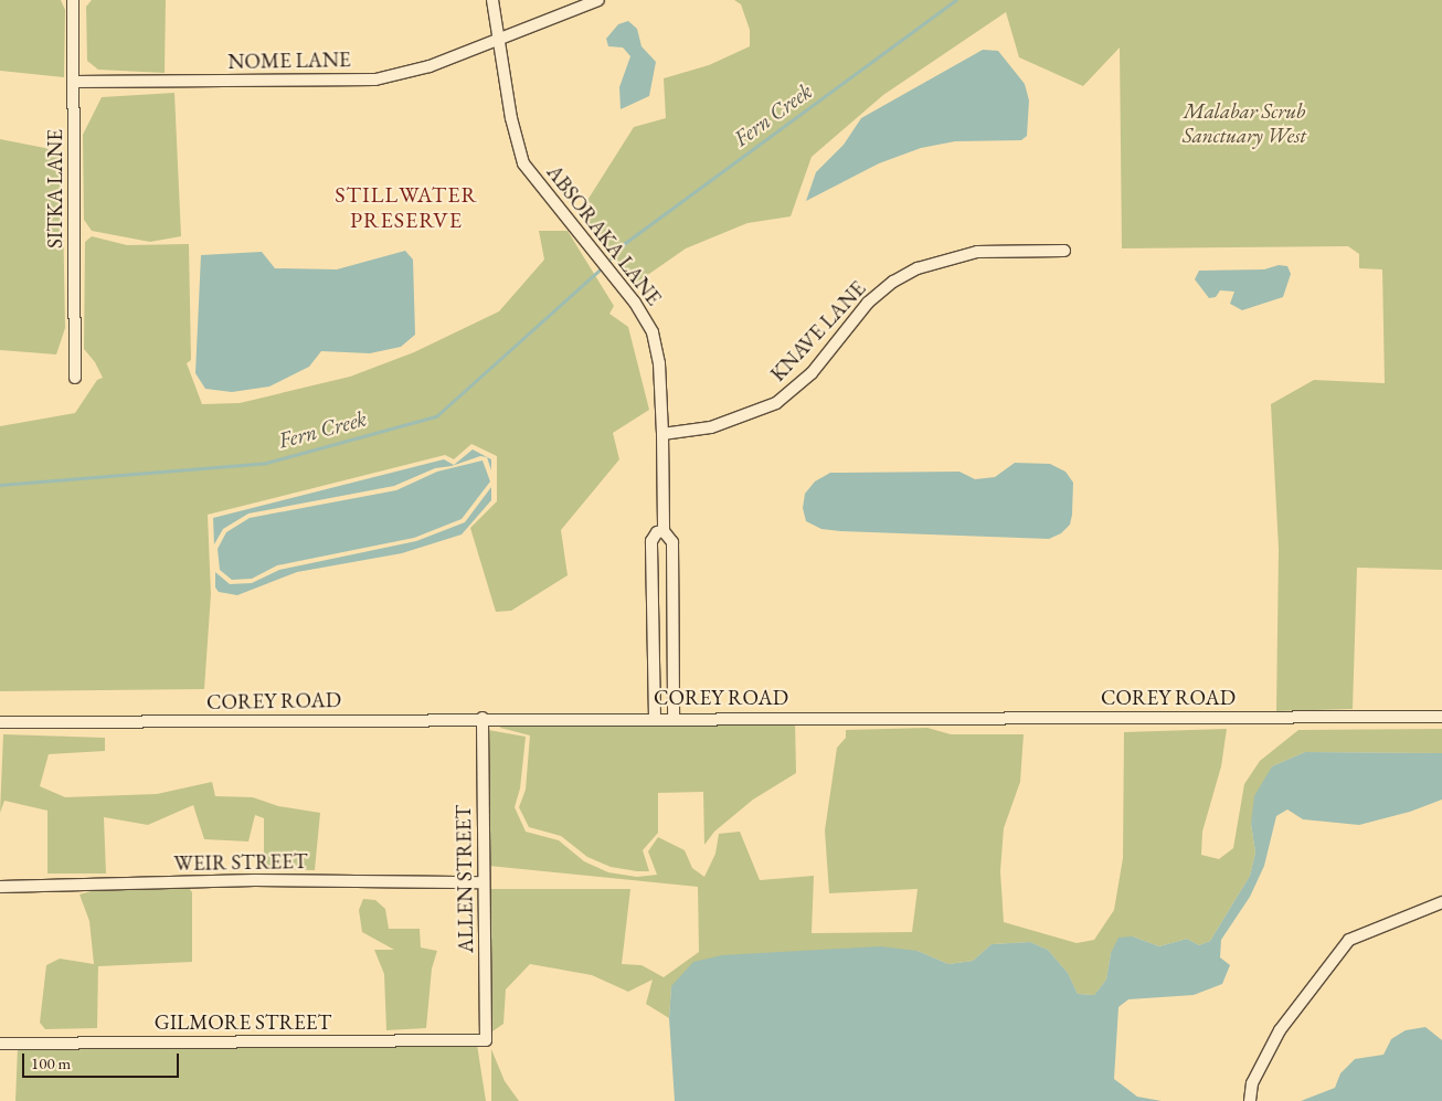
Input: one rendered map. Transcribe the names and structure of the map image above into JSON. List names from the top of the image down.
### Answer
{
  "streets": {
    "street": [
      "NOME LANE",
      "SITKA LANE",
      "ABSORAKA LANE",
      "KNAVE LANE",
      "COREY ROAD",
      "WEIR STREET",
      "ALLEN STREET",
      "GILMORE STREET"
    ]
  },
  "crossings": [
    ["NOME LANE", "SITKA LANE"],
    ["NOME LANE", "ABSORAKA LANE"],
    ["ABSORAKA LANE", "KNAVE LANE"],
    ["ABSORAKA LANE", "COREY ROAD"],
    ["COREY ROAD", "ALLEN STREET"],
    ["WEIR STREET", "ALLEN STREET"],
    ["ALLEN STREET", "GILMORE STREET"]
  ],
  "districts": ["STILLWATER PRESERVE"],
  "water": ["Fern Creek"],
  "parks": ["Malabar Scrub Sanctuary West"],
  "scale_bar": "100 m"
}
